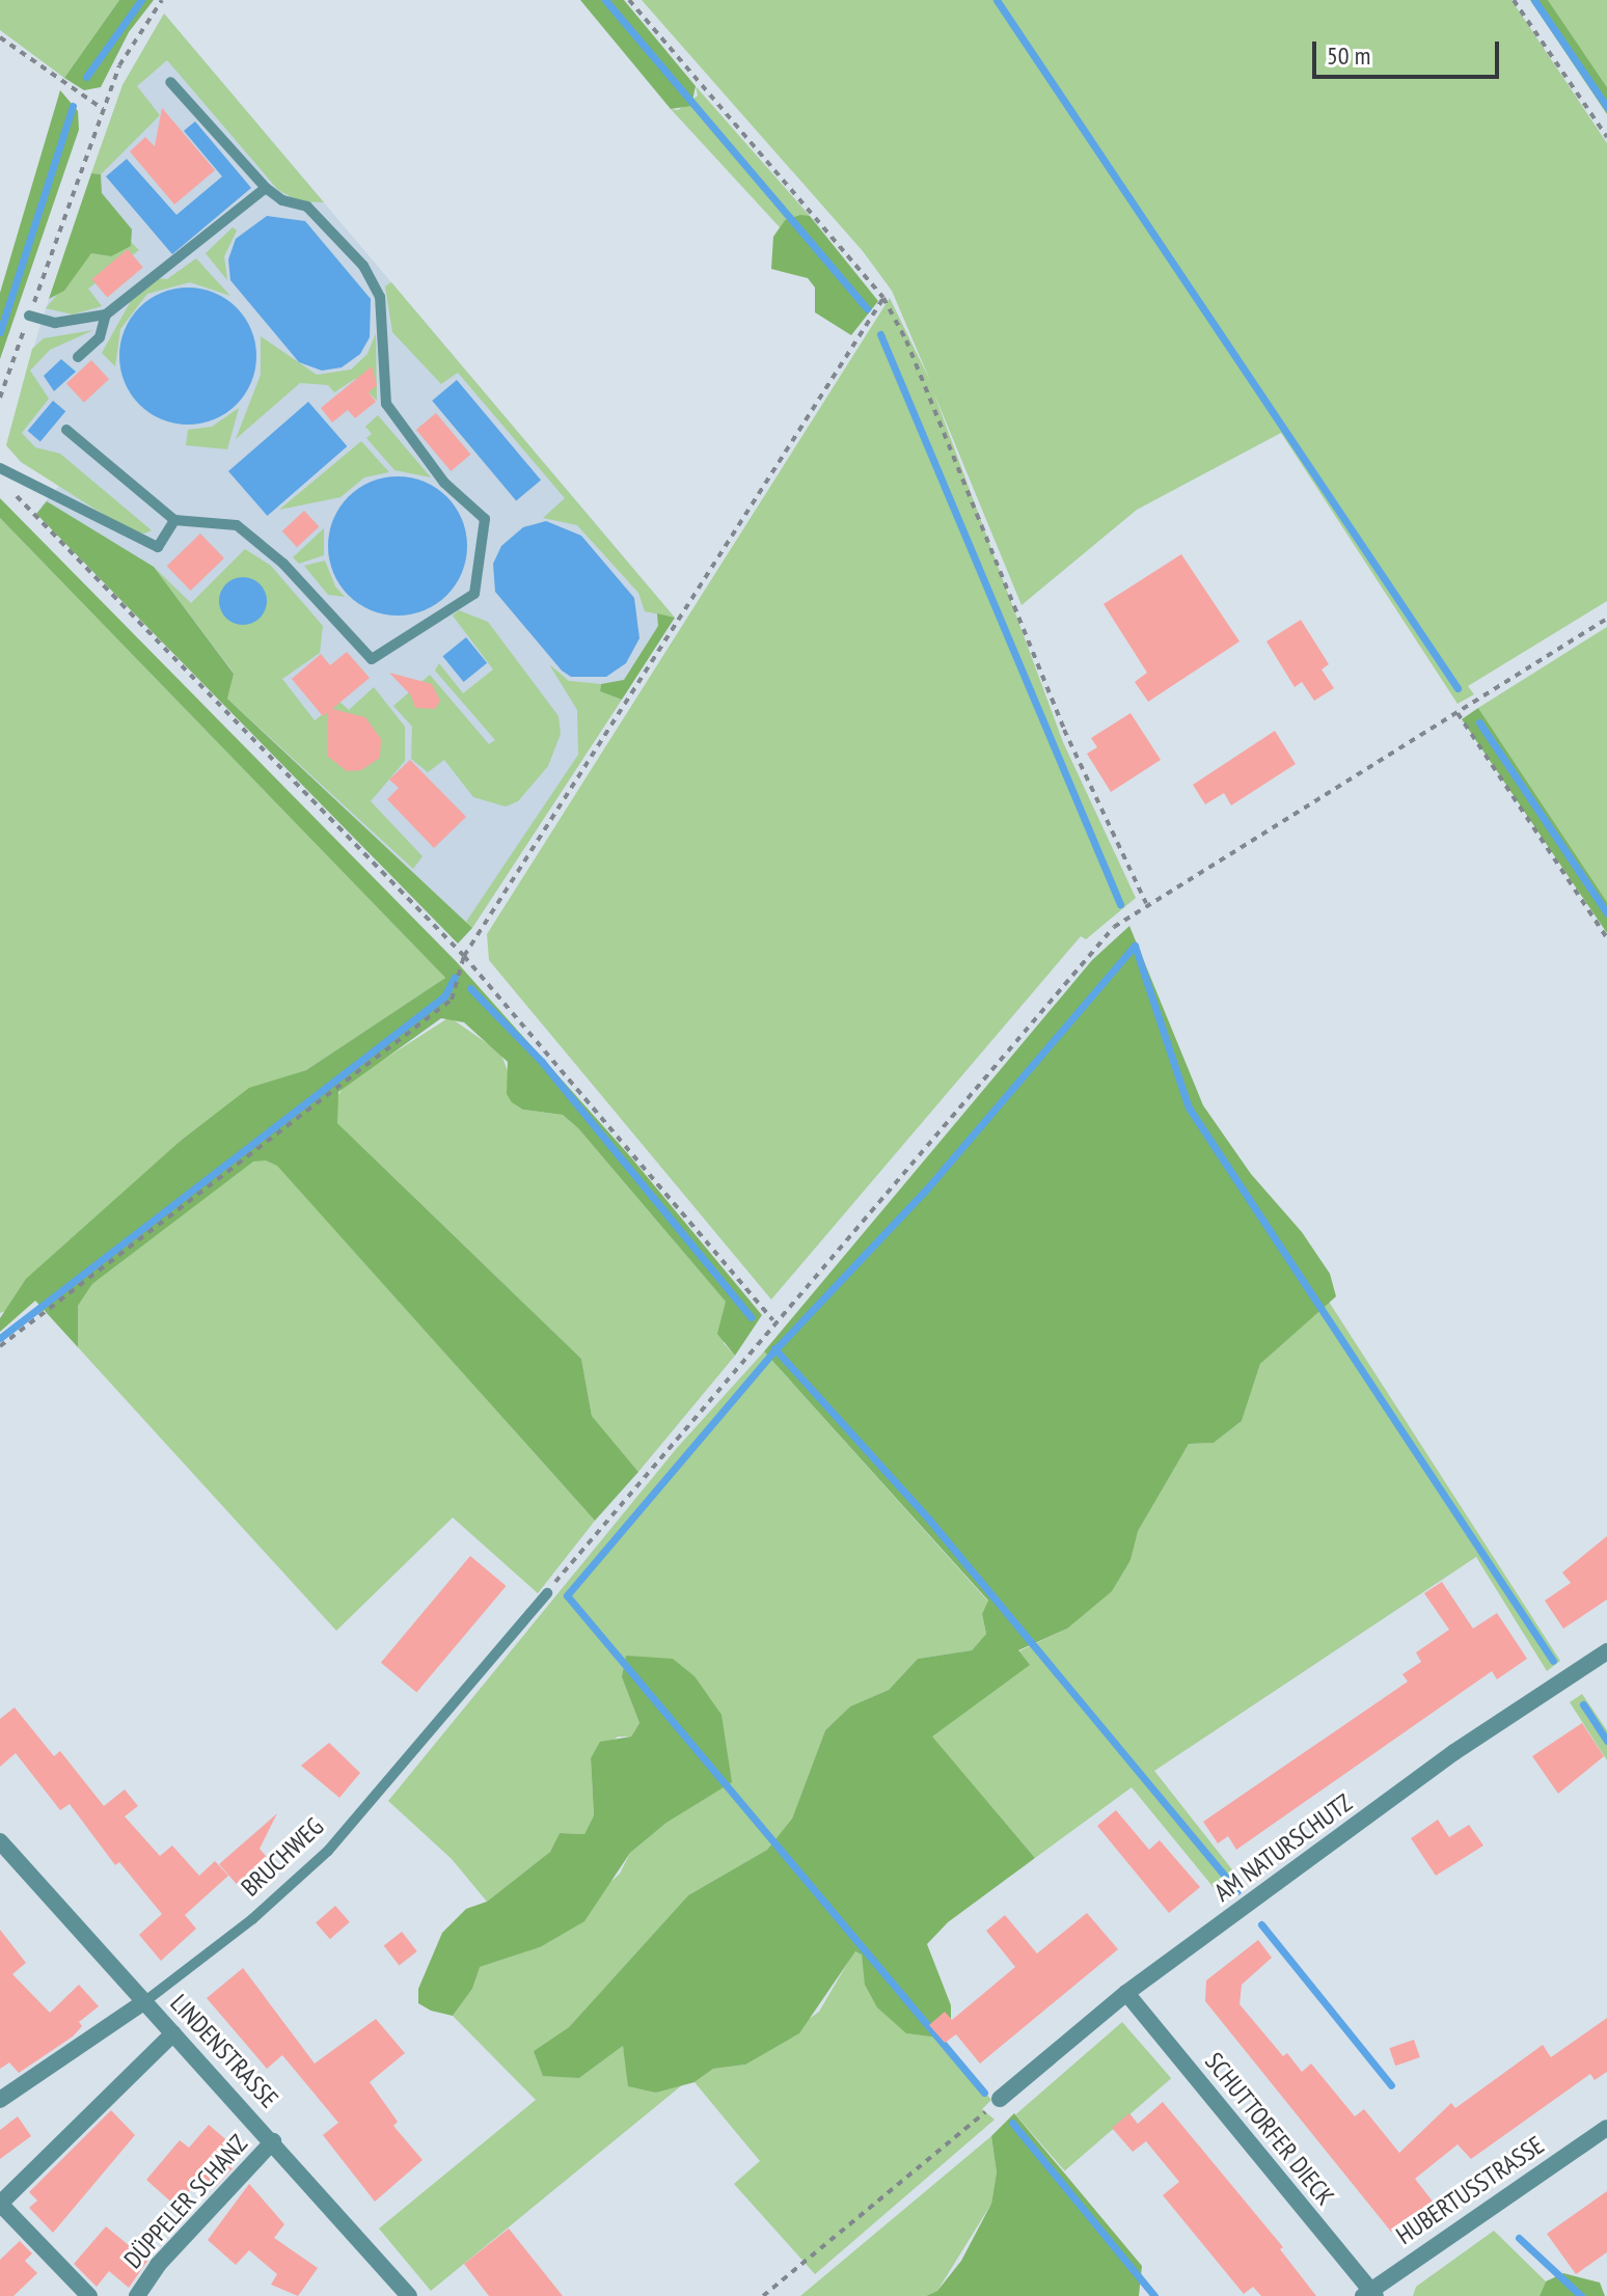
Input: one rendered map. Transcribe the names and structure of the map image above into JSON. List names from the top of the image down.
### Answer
{
  "streets": {
    "street": [
      "AM NATURSCHUTZ",
      "BRUCHWEG",
      "LINDENSTRASSE",
      "SCHUTTORFER DIECK",
      "HUBERTUSSTRASSE",
      "DÜPPELER SCHANZ"
    ]
  },
  "crossings": [
    ["AM NATURSCHUTZ", "SCHUTTORFER DIECK"],
    ["BRUCHWEG", "LINDENSTRASSE"],
    ["LINDENSTRASSE", "DÜPPELER SCHANZ"],
    ["SCHUTTORFER DIECK", "HUBERTUSSTRASSE"]
  ],
  "scale_bar": "50 m"
}
